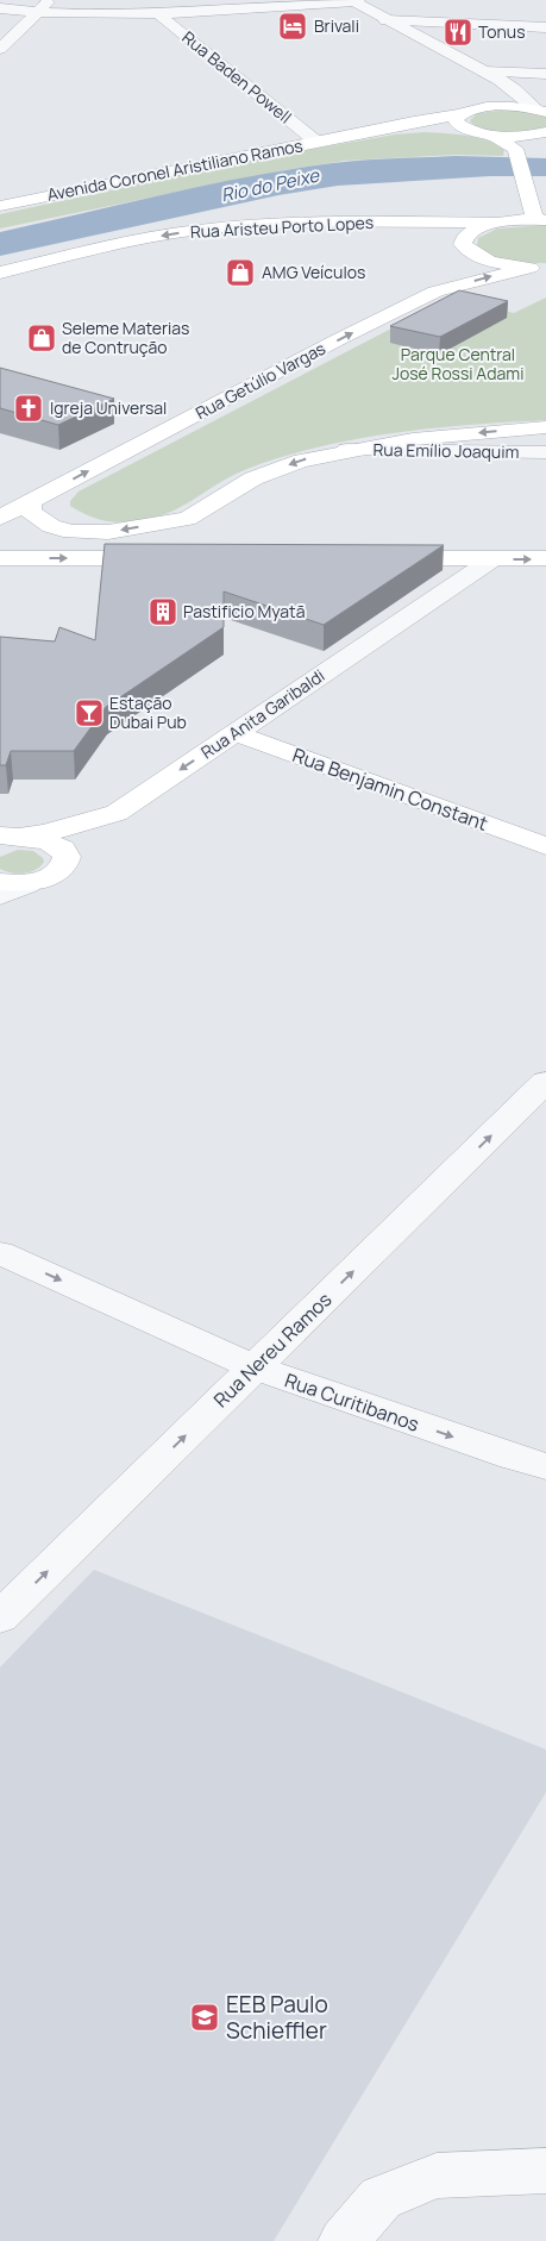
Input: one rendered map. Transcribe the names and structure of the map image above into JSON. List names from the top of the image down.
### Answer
{
  "streets": {
    "main road": [
      "Avenida Coronel Aristiliano Ramos",
      "Rua Aristeu Porto Lopes",
      "Rua Getúlio Vargas",
      "Rua Anita Garibaldi",
      "Rua Benjamin Constant"
    ],
    "street": [
      "Rua Baden Powell",
      "Rua Emílio Joaquim",
      "Rua Nereu Ramos",
      "Rua Curitibanos"
    ]
  },
  "crossings": [
    ["Rua Baden Powell", "Avenida Coronel Aristiliano Ramos"],
    ["Rua Anita Garibaldi", "Rua Benjamin Constant"],
    ["Rua Nereu Ramos", "Rua Curitibanos"]
  ],
  "one_way": ["Rua Anita Garibaldi", "Rua Nereu Ramos", "Rua Curitibanos"],
  "water": ["Rio do Peixe"],
  "parks": ["Parque Central José Rossi Adami"],
  "places": {
    "hotel": ["Brivali"],
    "restaurant": ["Tonus"],
    "shop": ["AMG Veículos", "Seleme Materias de Contrução"],
    "church": ["Igreja Universal"],
    "building": ["Pastificio Myatã"],
    "bar": ["Estação Dubai Pub"],
    "school or university": ["EEB Paulo Schieffler"]
  }
}
